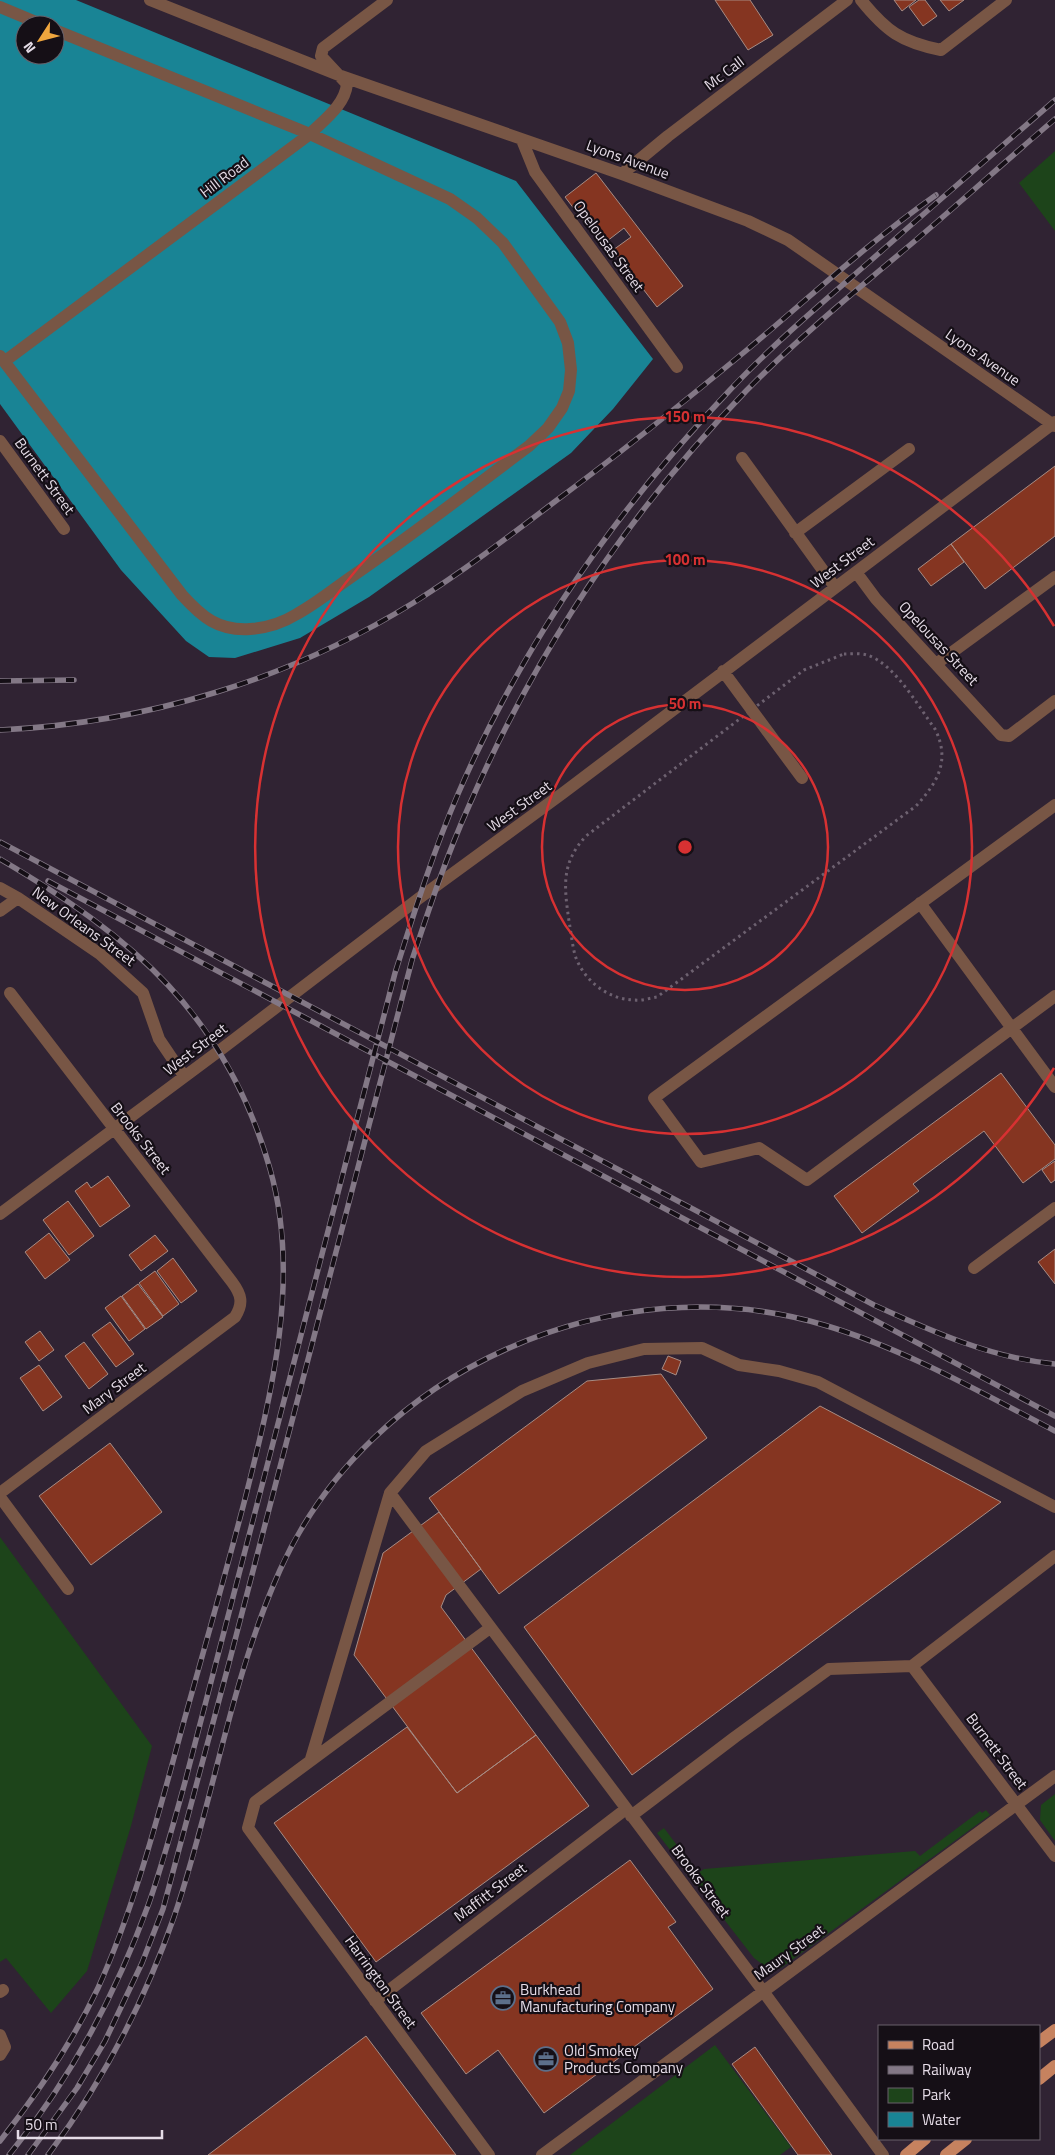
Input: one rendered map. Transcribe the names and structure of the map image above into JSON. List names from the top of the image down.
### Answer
{
  "streets": {
    "street": [
      "Mc Call",
      "Lyons Avenue",
      "Hill Road",
      "Opelousas Street",
      "Burnett Street",
      "West Street",
      "New Orleans Street",
      "Brooks Street",
      "Mary Street",
      "Maffitt Street",
      "Maury Street",
      "Harrington Street"
    ]
  },
  "crossings": [
    ["Mc Call", "Lyons Avenue"],
    ["Lyons Avenue", "Hill Road"],
    ["Lyons Avenue", "Opelousas Street"],
    ["Lyons Avenue", "West Street"],
    ["Opelousas Street", "West Street"],
    ["Burnett Street", "Maffitt Street"],
    ["Burnett Street", "Maury Street"],
    ["West Street", "New Orleans Street"],
    ["West Street", "Brooks Street"],
    ["Brooks Street", "Mary Street"],
    ["Brooks Street", "Maffitt Street"],
    ["Brooks Street", "Maury Street"],
    ["Maffitt Street", "Harrington Street"]
  ],
  "places": {
    "office": ["Burkhead Manufacturing Company", "Old Smokey Products Company"]
  },
  "legend": [
    "Road",
    "Railway",
    "Park",
    "Water"
  ],
  "scale_bar": "50 m",
  "north": "bottom left",
  "rings": ["150 m", "100 m", "50 m"]
}
